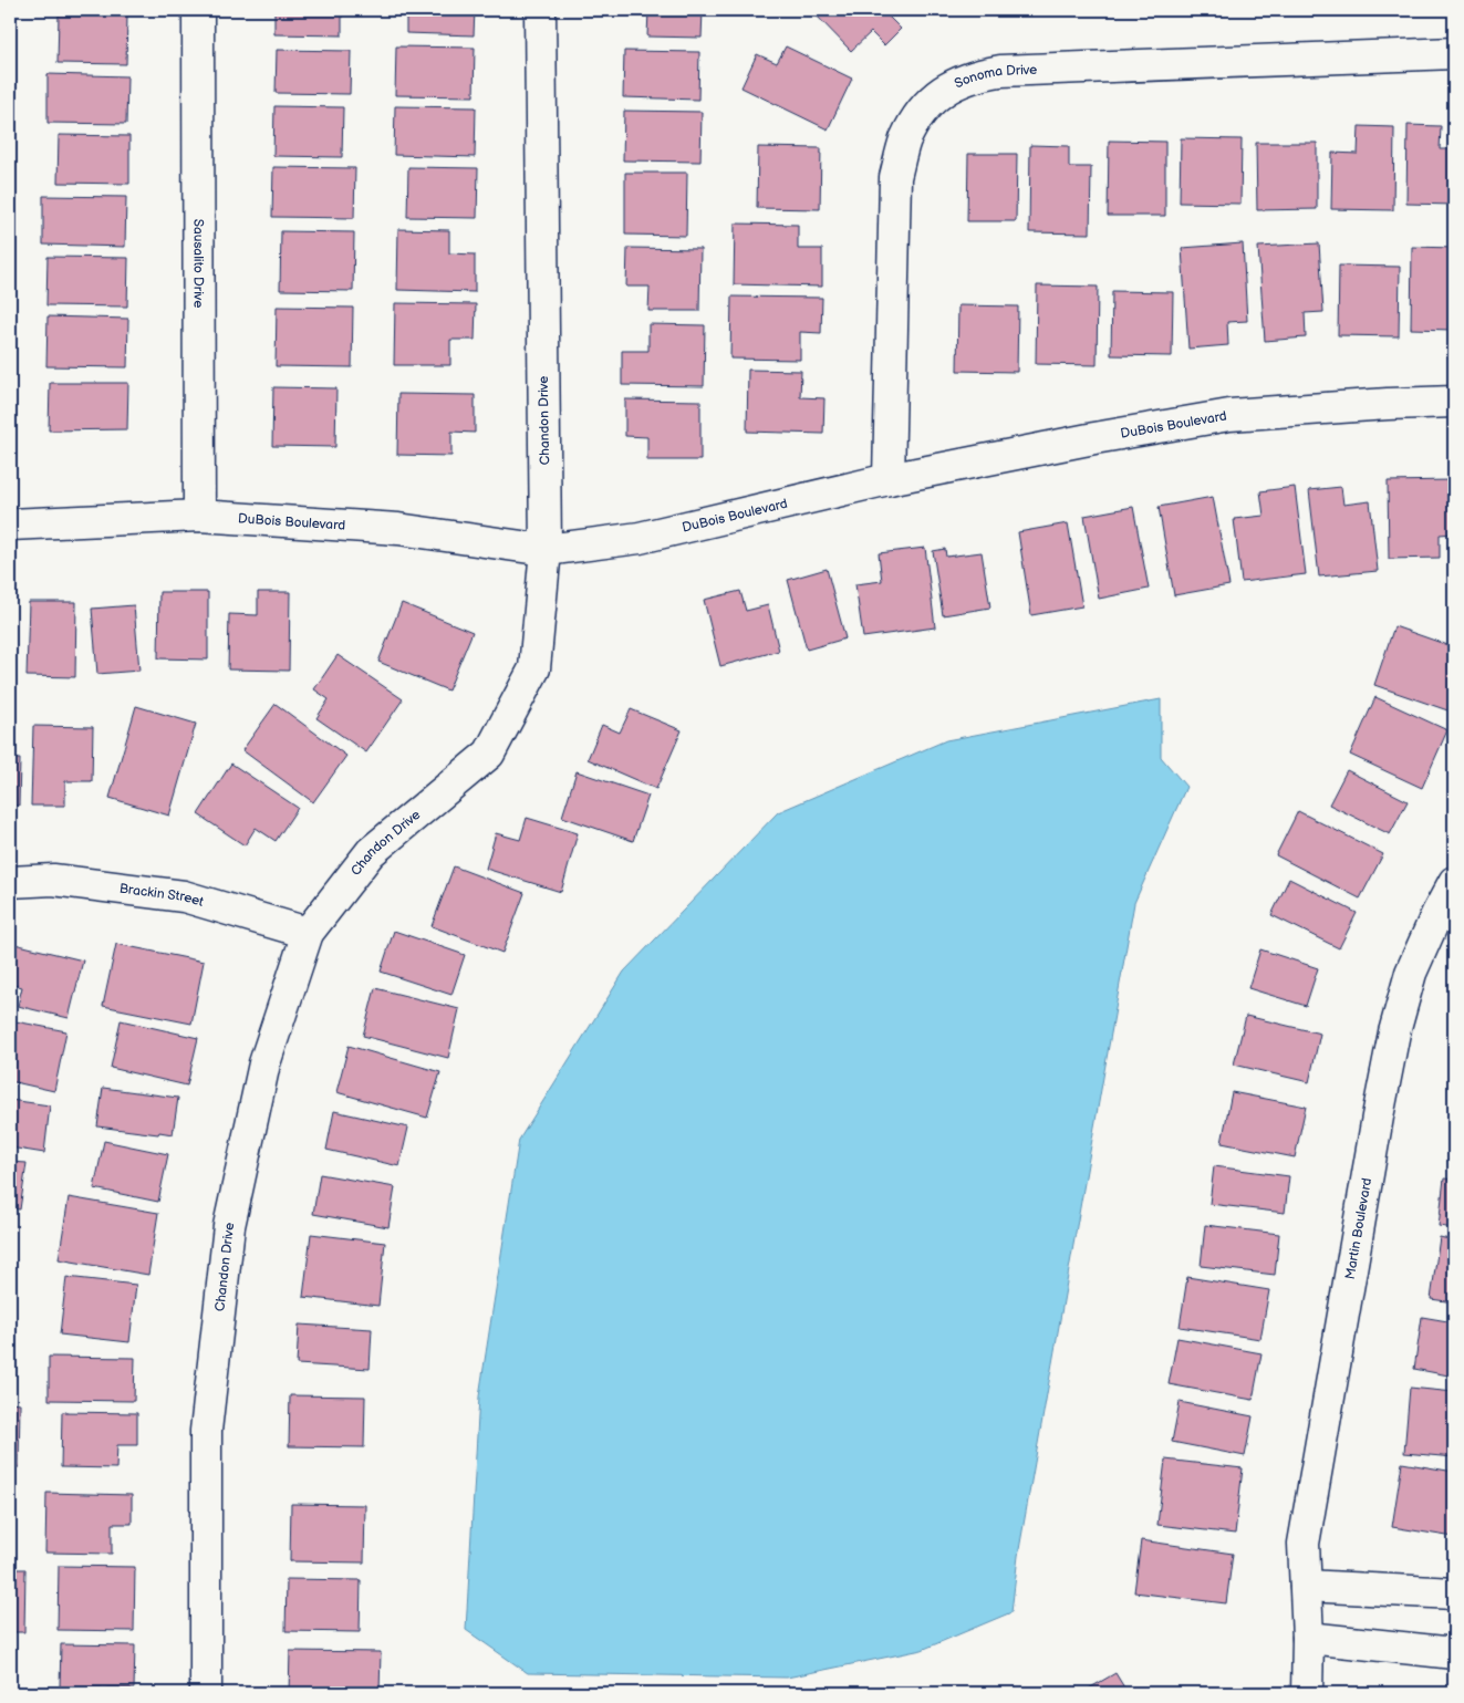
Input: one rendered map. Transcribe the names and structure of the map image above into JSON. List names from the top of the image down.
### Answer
{
  "streets": {
    "street": [
      "Sonoma Drive",
      "Sausalito Drive",
      "Chandon Drive",
      "DuBois Boulevard",
      "Brackin Street",
      "Martin Boulevard"
    ]
  },
  "crossings": [
    ["Sonoma Drive", "DuBois Boulevard"],
    ["Sausalito Drive", "DuBois Boulevard"],
    ["Chandon Drive", "DuBois Boulevard"],
    ["Chandon Drive", "Brackin Street"]
  ]
}
